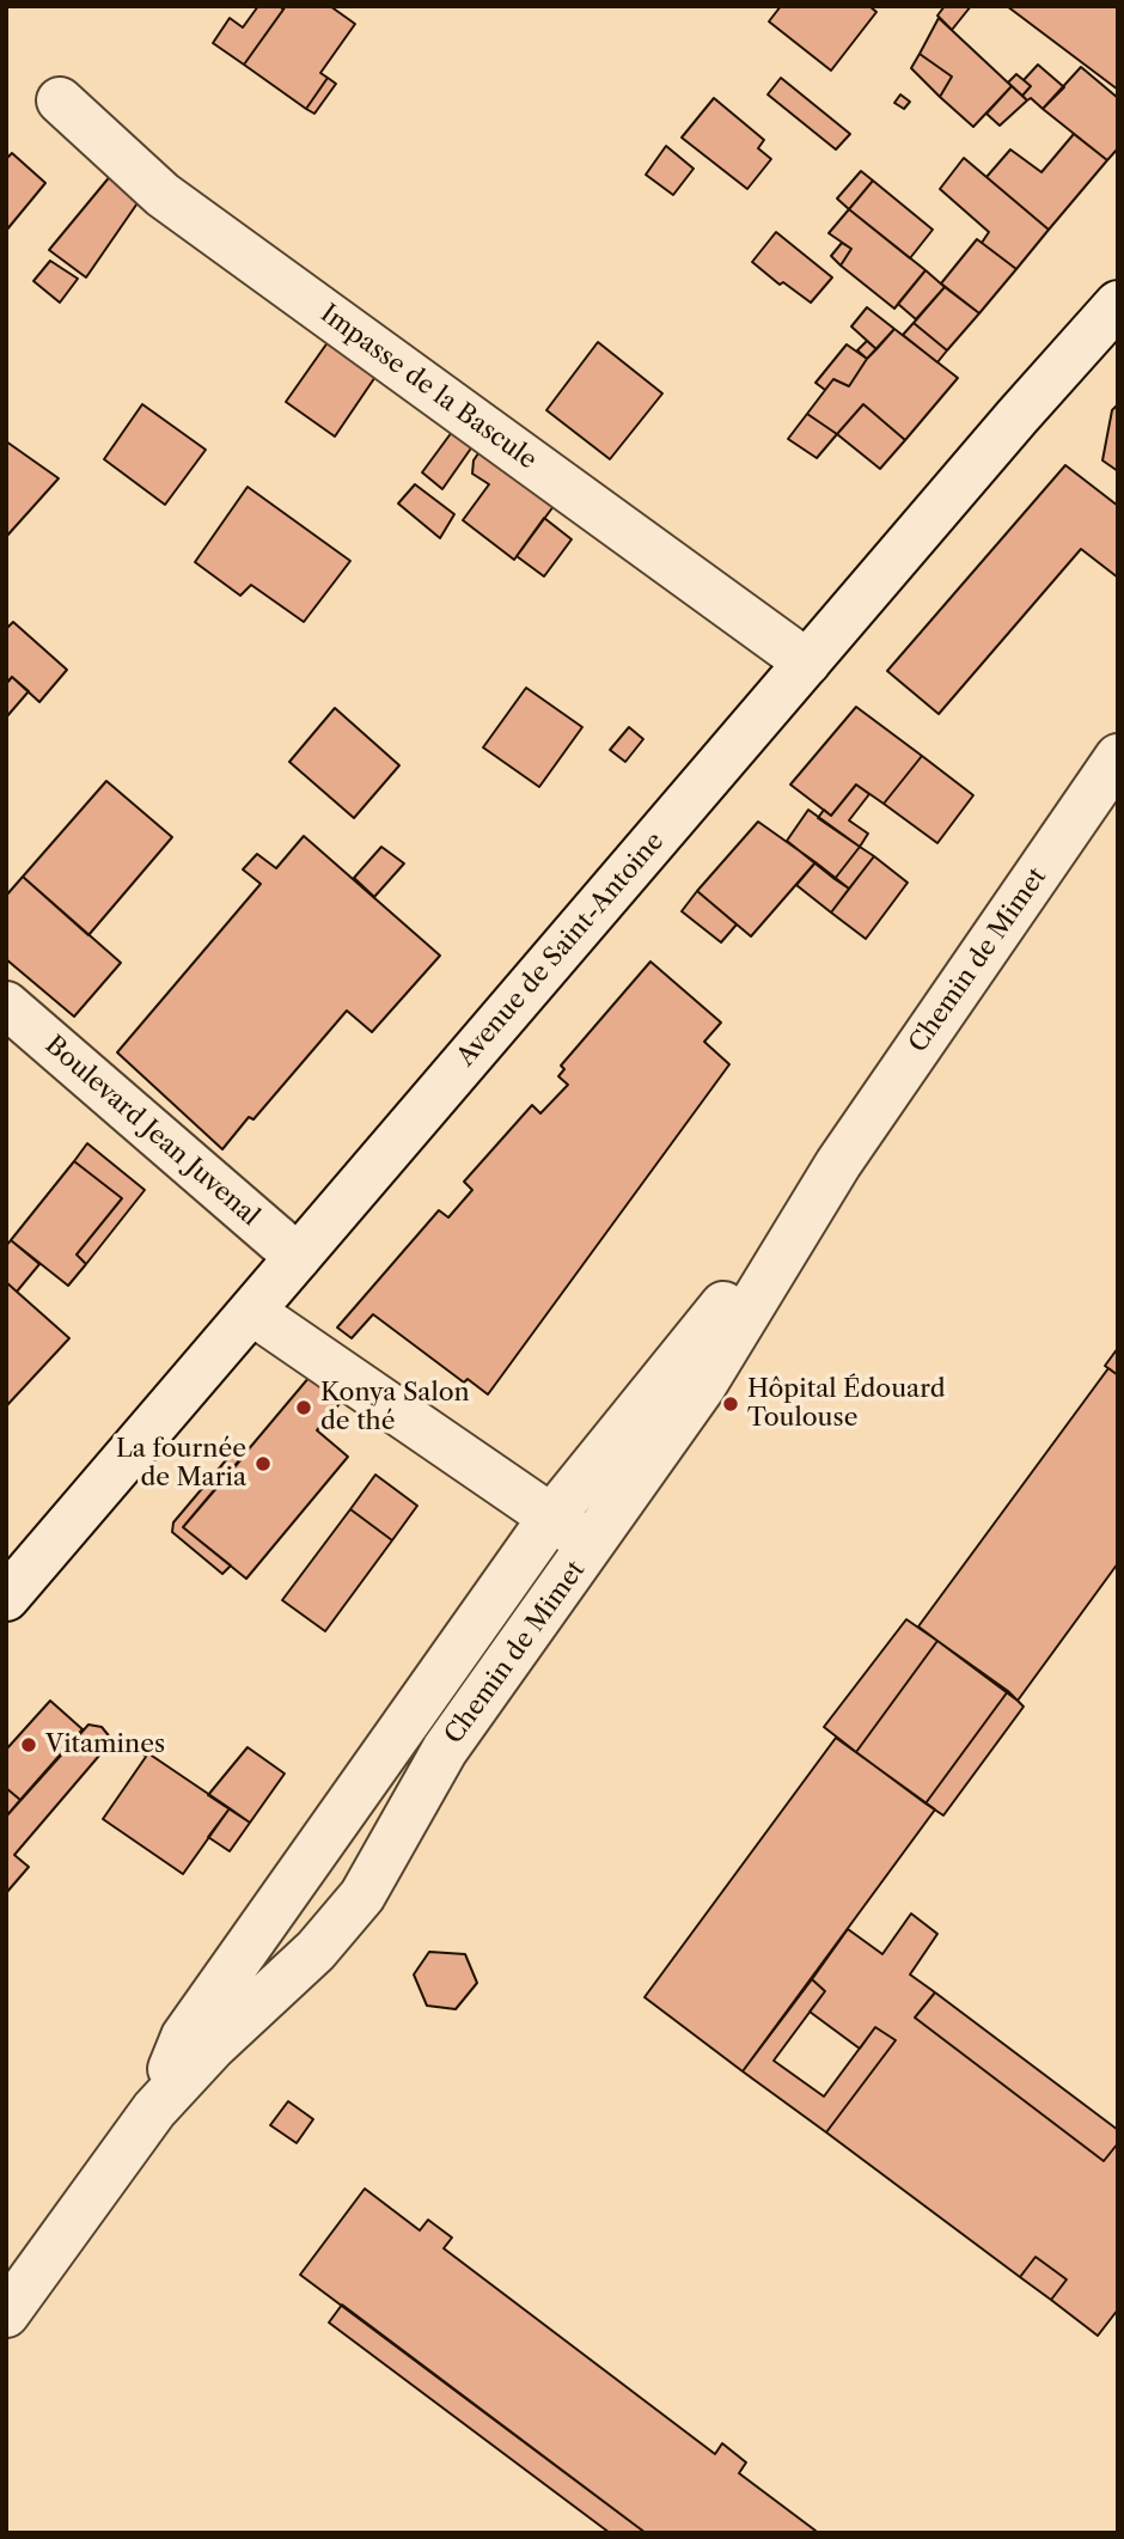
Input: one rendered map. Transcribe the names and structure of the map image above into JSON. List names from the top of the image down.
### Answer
{
  "streets": {
    "street": [
      "Impasse de la Bascule",
      "Avenue de Saint-Antoine",
      "Chemin de Mimet",
      "Boulevard Jean Juvenal"
    ]
  },
  "crossings": [
    ["Impasse de la Bascule", "Avenue de Saint-Antoine"],
    ["Avenue de Saint-Antoine", "Boulevard Jean Juvenal"]
  ],
  "places": [
    "Hôpital Édouard Toulouse",
    "Konya Salon de thé",
    "La fournée de Maria",
    "Vitamines"
  ]
}
